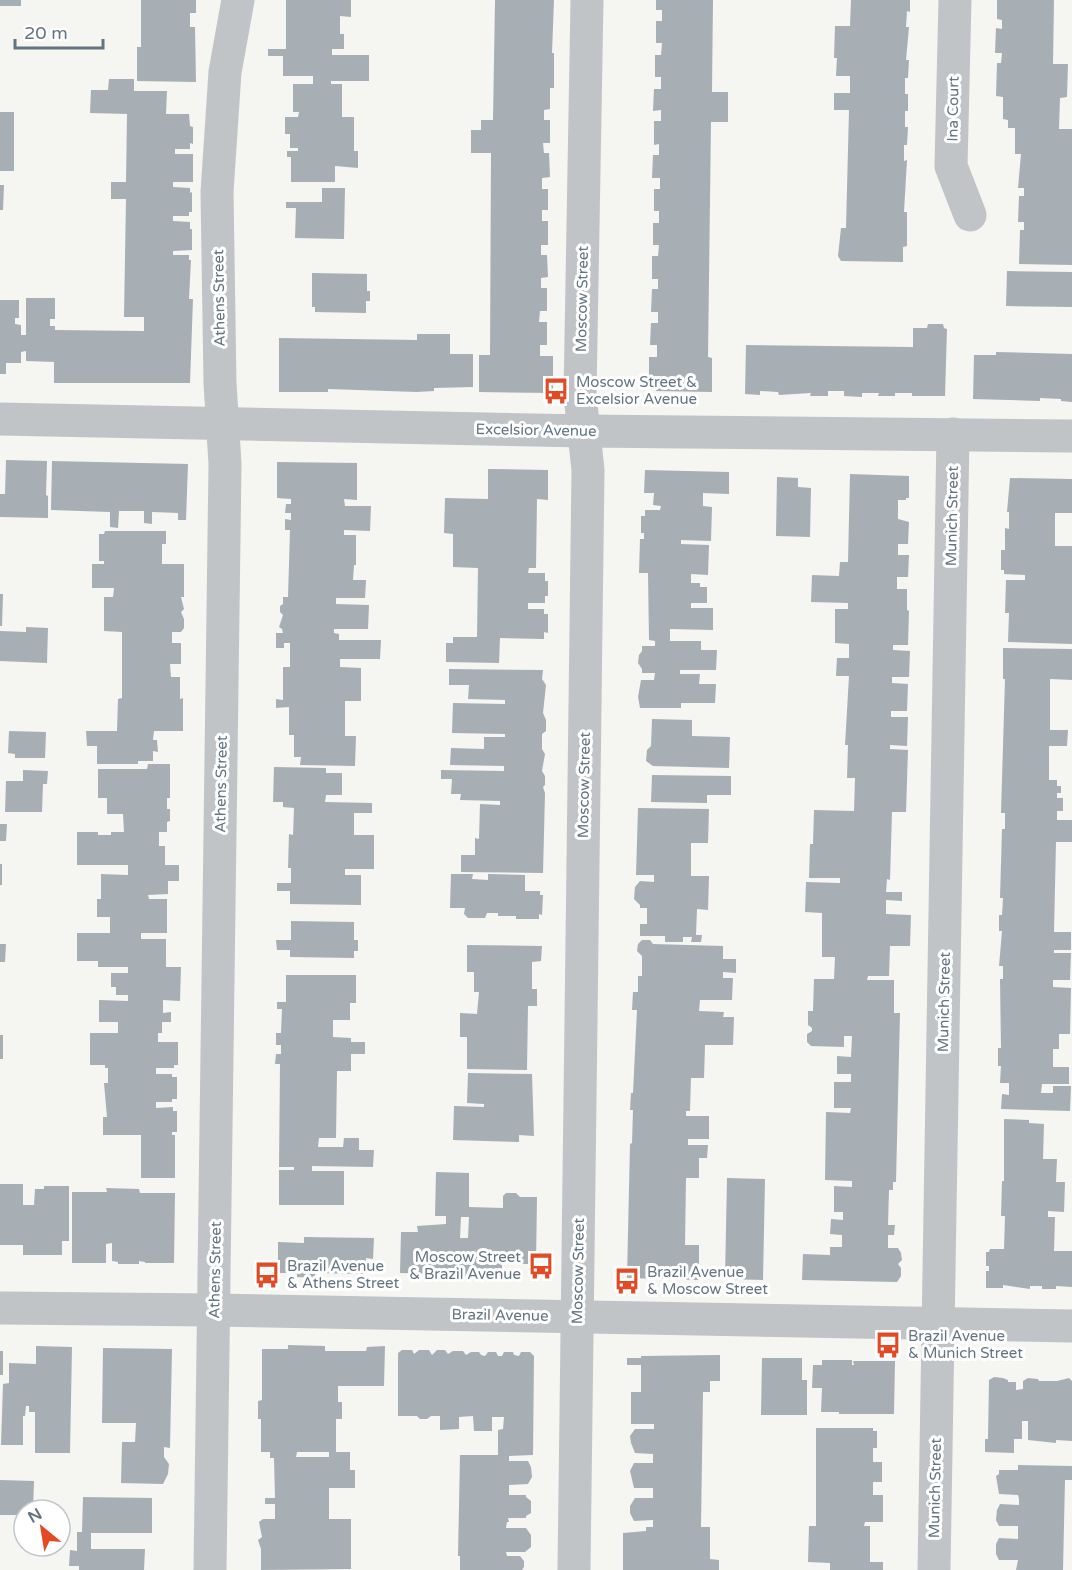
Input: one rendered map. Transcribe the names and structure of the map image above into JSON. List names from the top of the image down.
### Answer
{
  "streets": {
    "street": [
      "Ina Court",
      "Athens Street",
      "Moscow Street",
      "Excelsior Avenue",
      "Munich Street",
      "Brazil Avenue"
    ]
  },
  "crossings": [
    ["Athens Street", "Excelsior Avenue"],
    ["Athens Street", "Brazil Avenue"],
    ["Moscow Street", "Excelsior Avenue"],
    ["Moscow Street", "Brazil Avenue"],
    ["Excelsior Avenue", "Munich Street"],
    ["Munich Street", "Brazil Avenue"]
  ],
  "places": {
    "bus stop": [
      "Moscow Street & Excelsior Avenue",
      "Moscow Street & Brazil Avenue",
      "Brazil Avenue & Athens Street",
      "Brazil Avenue & Moscow Street",
      "Brazil Avenue & Munich Street"
    ]
  },
  "scale_bar": "20 m",
  "north": "top left"
}
